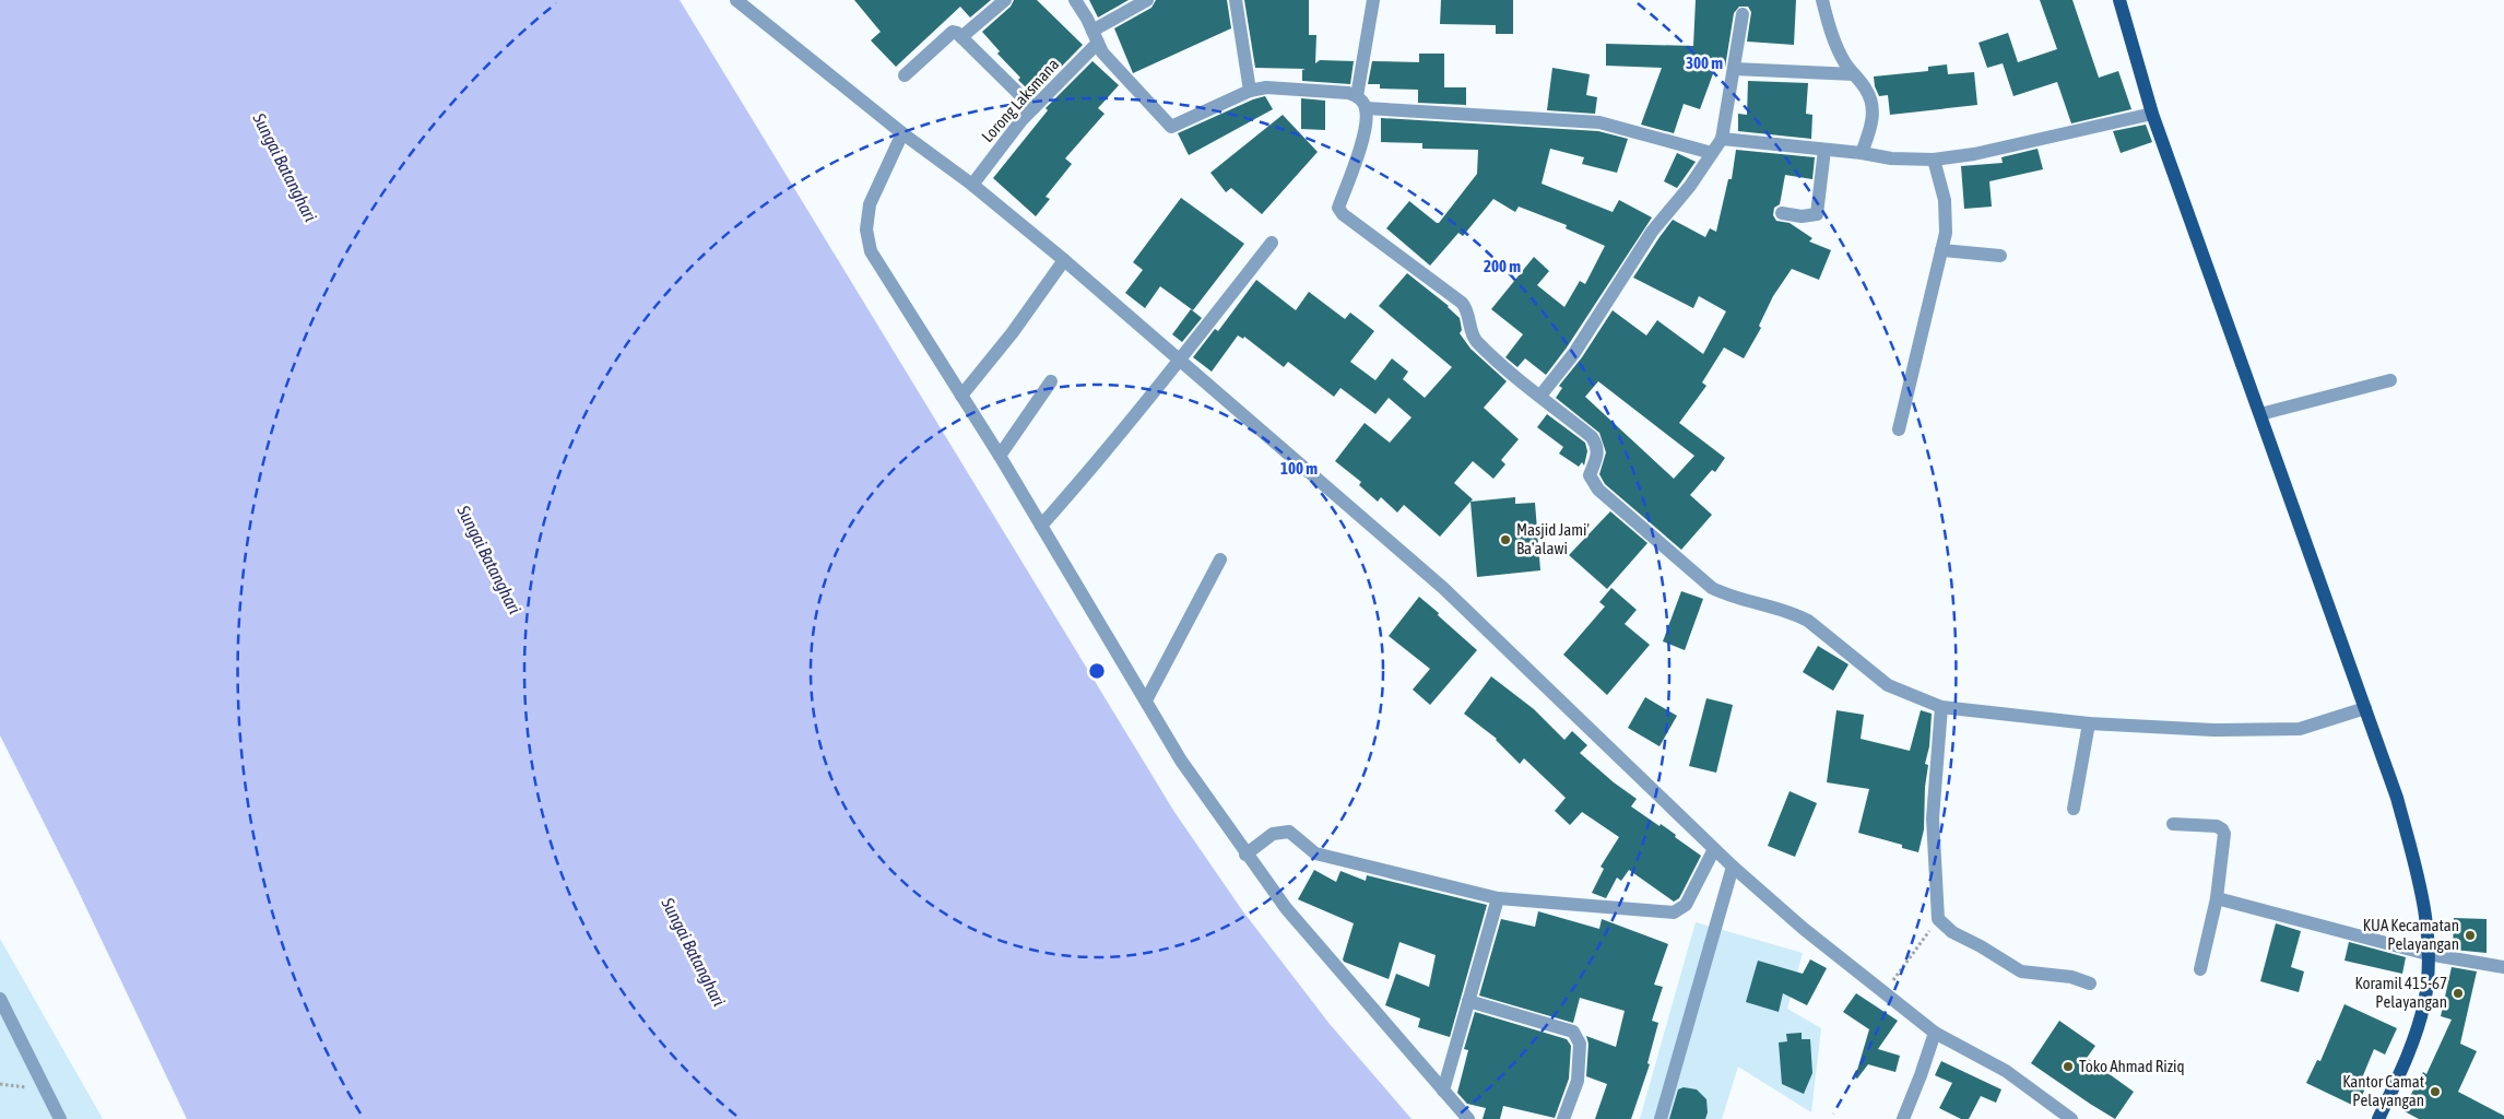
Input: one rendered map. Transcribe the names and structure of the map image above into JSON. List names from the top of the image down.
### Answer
{
  "streets": {
    "street": ["Lorong Laksmana"]
  },
  "water": ["Sungai Batanghari"],
  "places": [
    "Masjid Jami' Ba'alawi",
    "KUA Kecamatan Pelayangan",
    "Koramil 415-67 Pelayangan",
    "Toko Ahmad Riziq",
    "Kantor Camat Pelayangan"
  ],
  "rings": ["300 m", "200 m", "100 m"]
}
